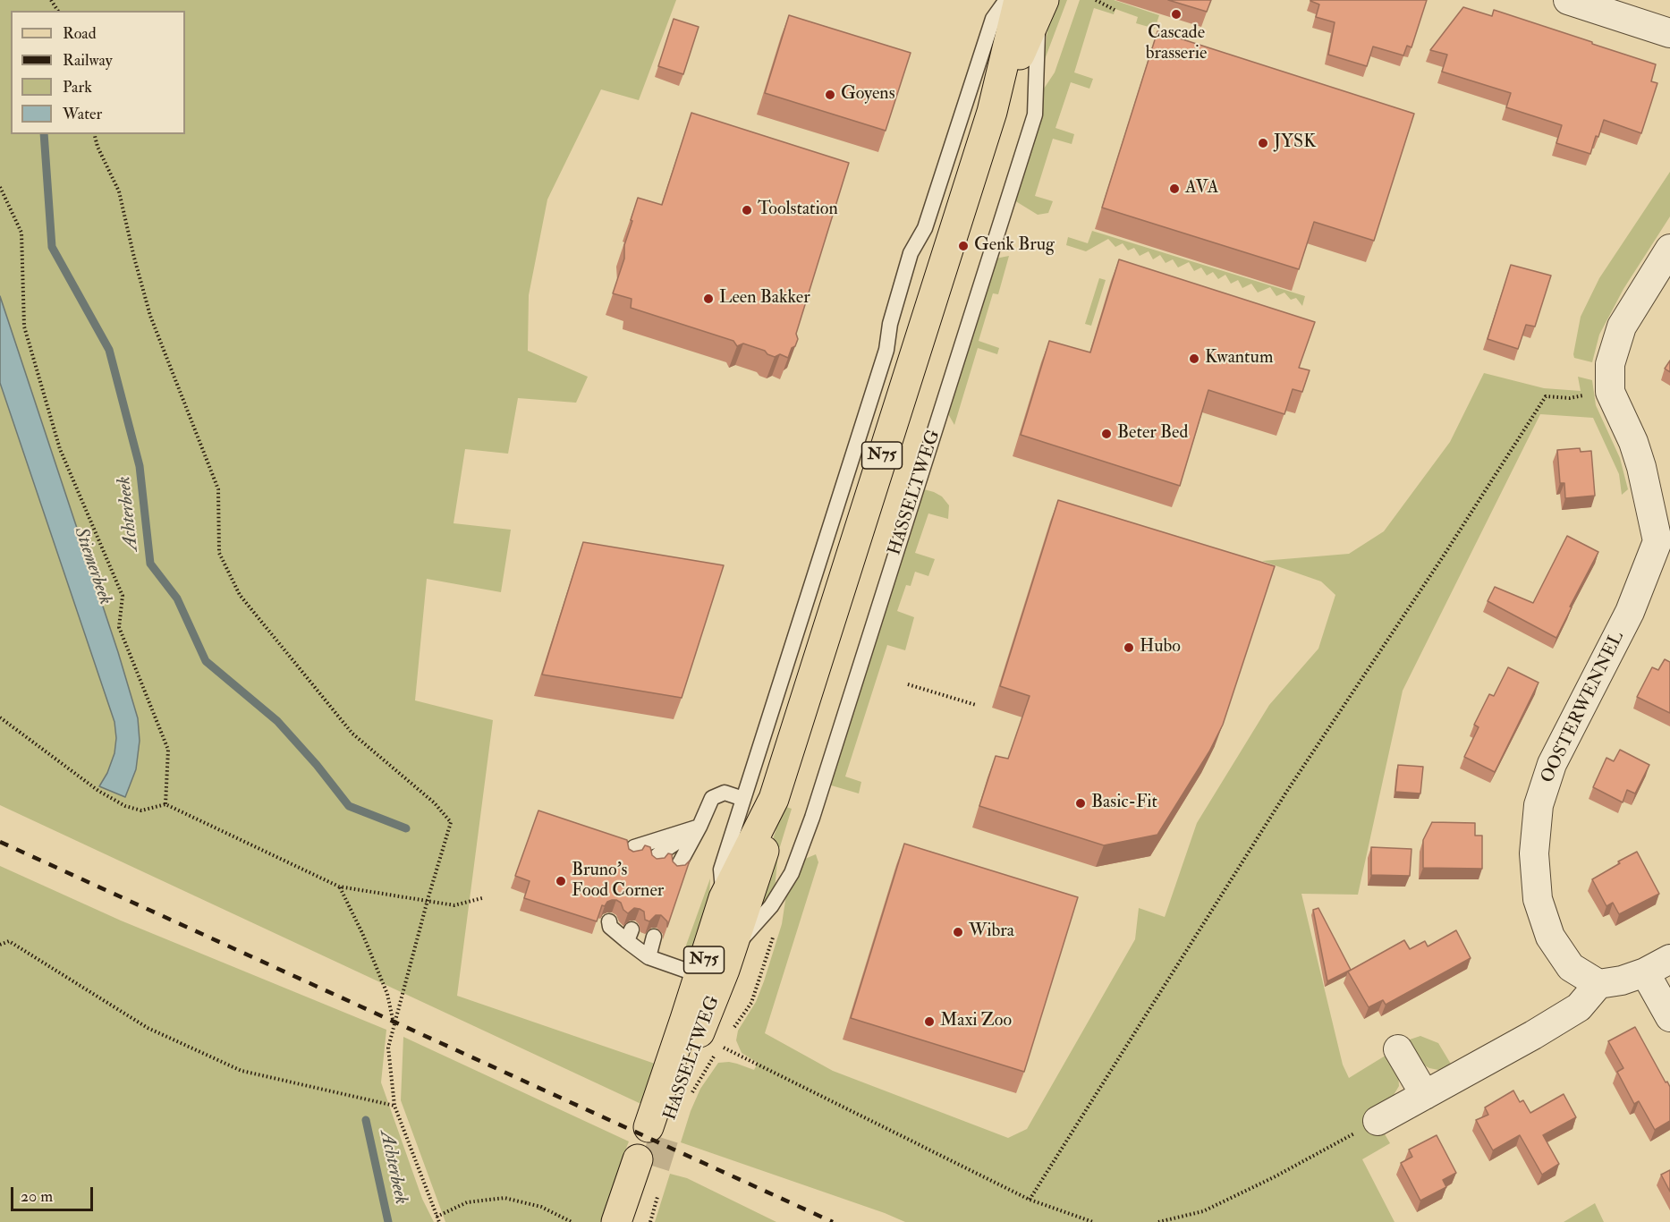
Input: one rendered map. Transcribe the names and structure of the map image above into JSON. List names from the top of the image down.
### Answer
{
  "streets": {
    "main road": ["N75", "HASSELTWEG"],
    "street": ["OOSTERWENNEL"]
  },
  "water": ["Achterbeek", "Stiemerbeek"],
  "places": [
    "Cascade brasserie",
    "Goyens",
    "JYSK",
    "AVA",
    "Toolstation",
    "Genk Brug",
    "Leen Bakker",
    "Kwantum",
    "Beter Bed",
    "Hubo",
    "Basic-Fit",
    "Bruno's Food Corner",
    "Wibra",
    "Maxi Zoo"
  ],
  "legend": [
    "Road",
    "Railway",
    "Park",
    "Water"
  ],
  "scale_bar": "20 m"
}
